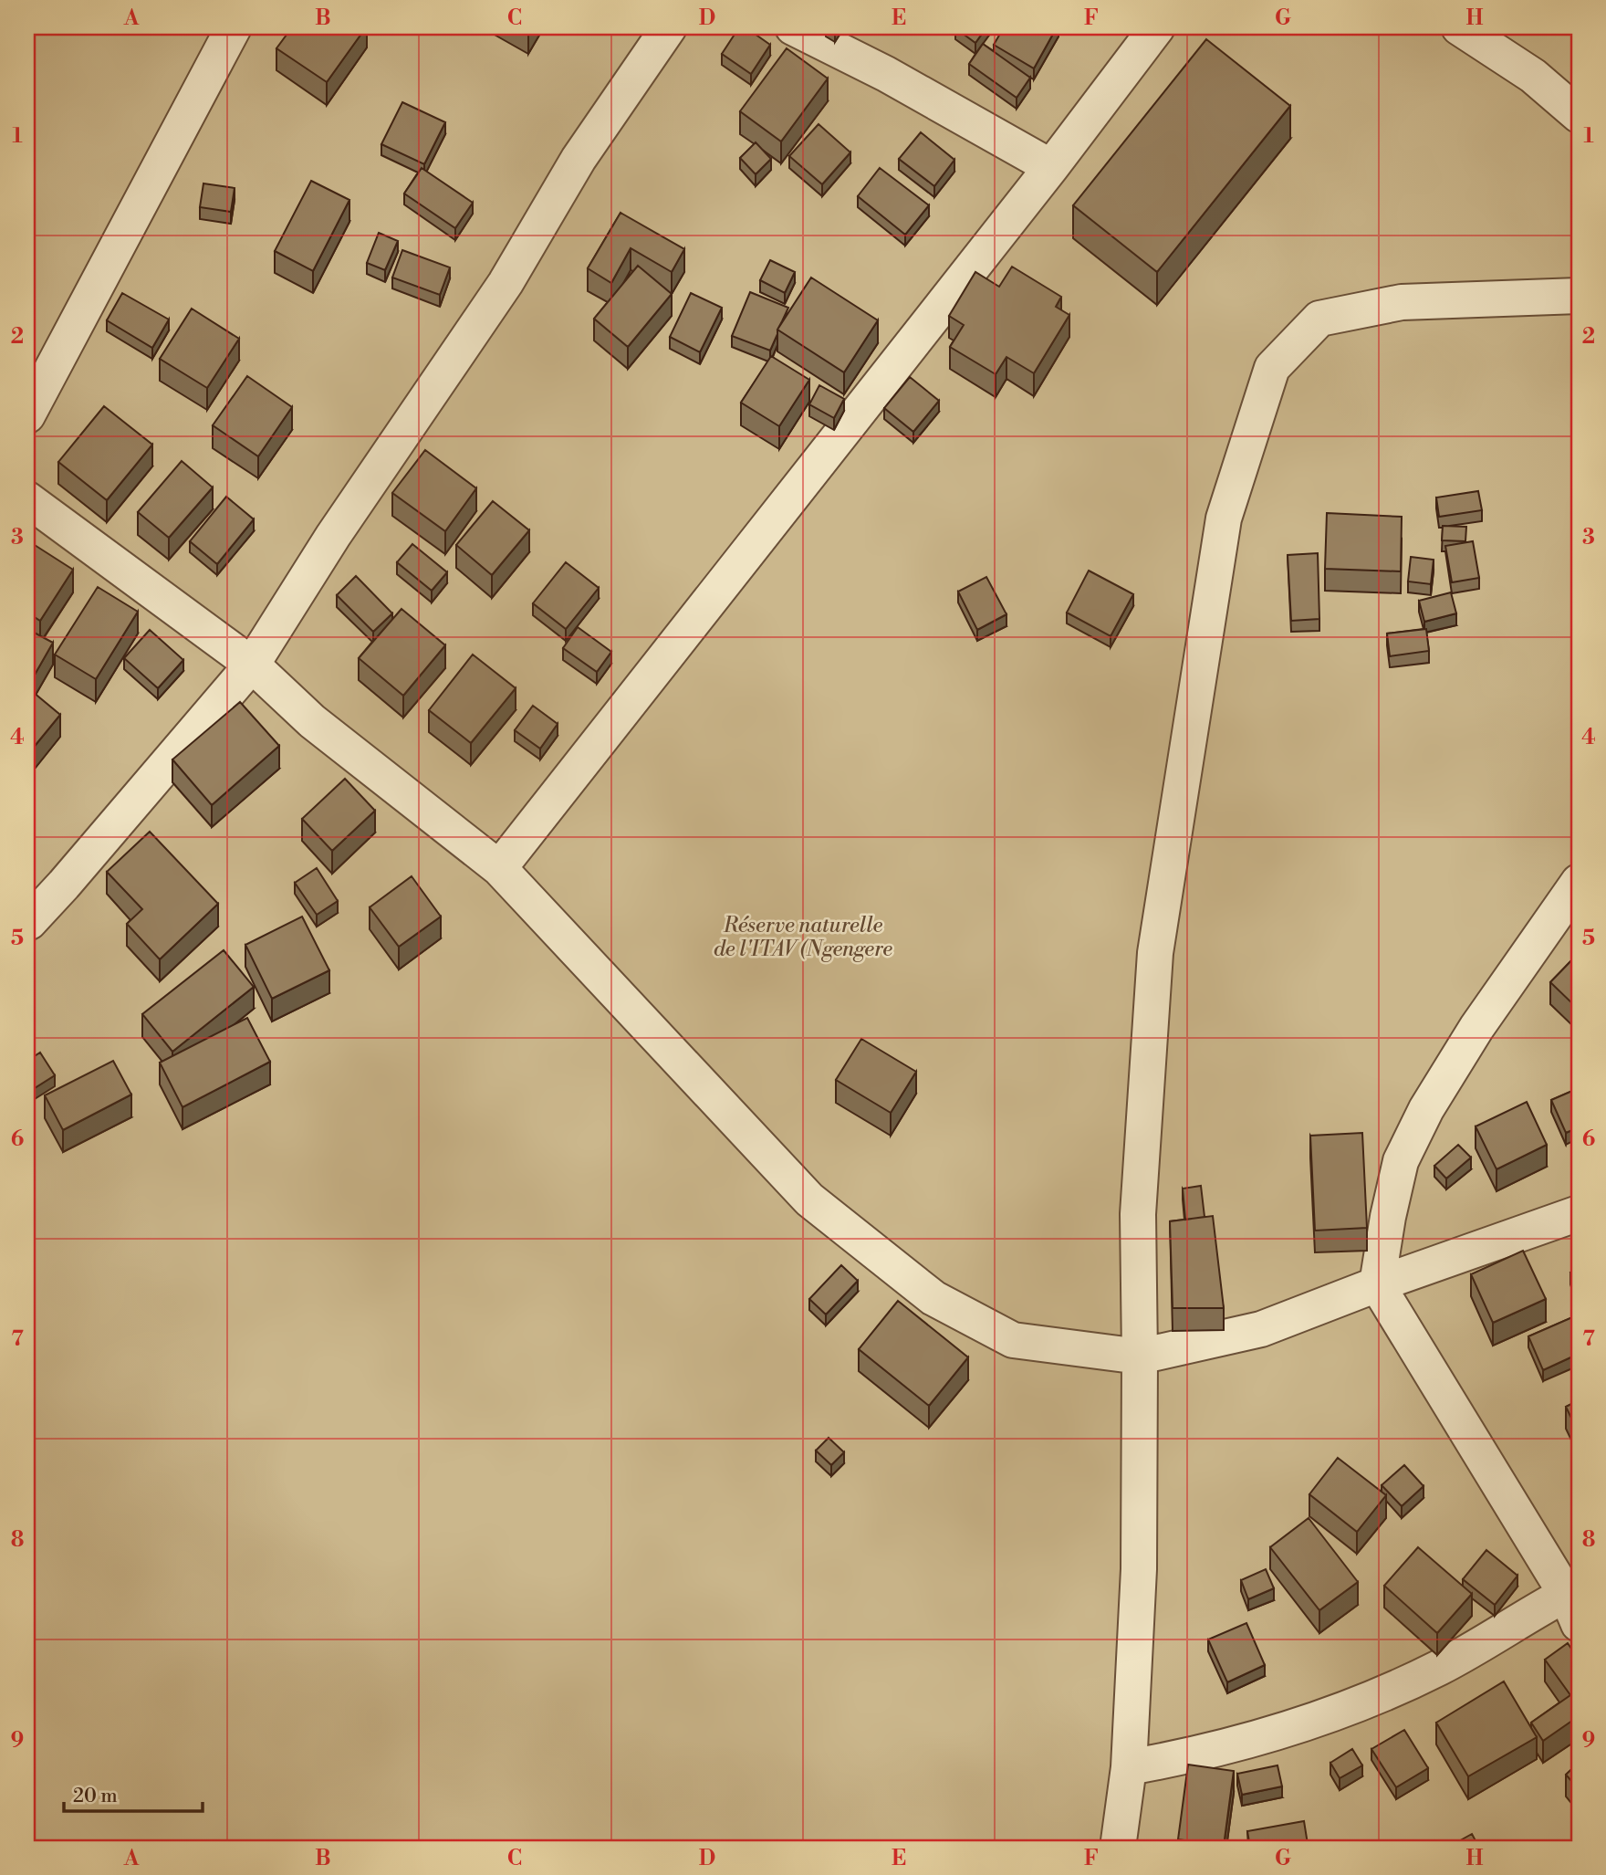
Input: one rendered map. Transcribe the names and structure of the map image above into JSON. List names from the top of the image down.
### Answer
{
  "parks": ["Réserve naturelle de l'ITAV (Ngengere"],
  "scale_bar": "20 m",
  "grid": {
    "columns": [
      "A",
      "B",
      "C",
      "D",
      "E",
      "F",
      "G",
      "H"
    ],
    "rows": [
      "1",
      "2",
      "3",
      "4",
      "5",
      "6",
      "7",
      "8",
      "9"
    ]
  }
}
